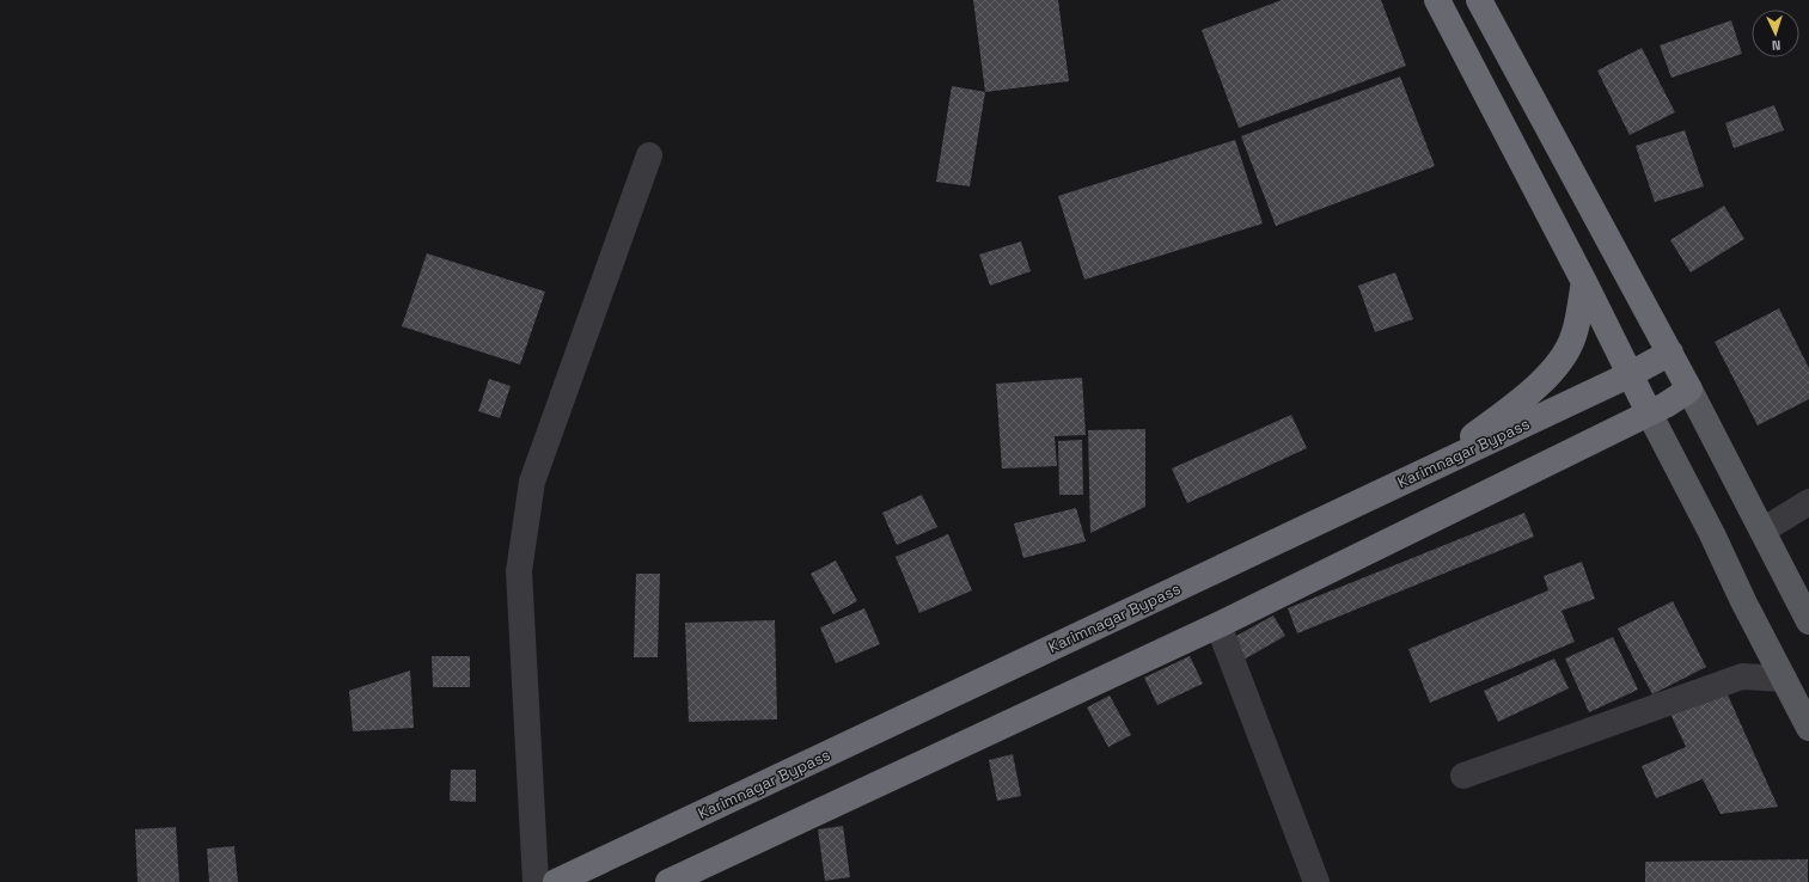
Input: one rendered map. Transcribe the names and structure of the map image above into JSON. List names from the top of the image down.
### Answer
{
  "streets": {
    "highway": ["Karimnagar Bypass"]
  },
  "north": "bottom"
}
